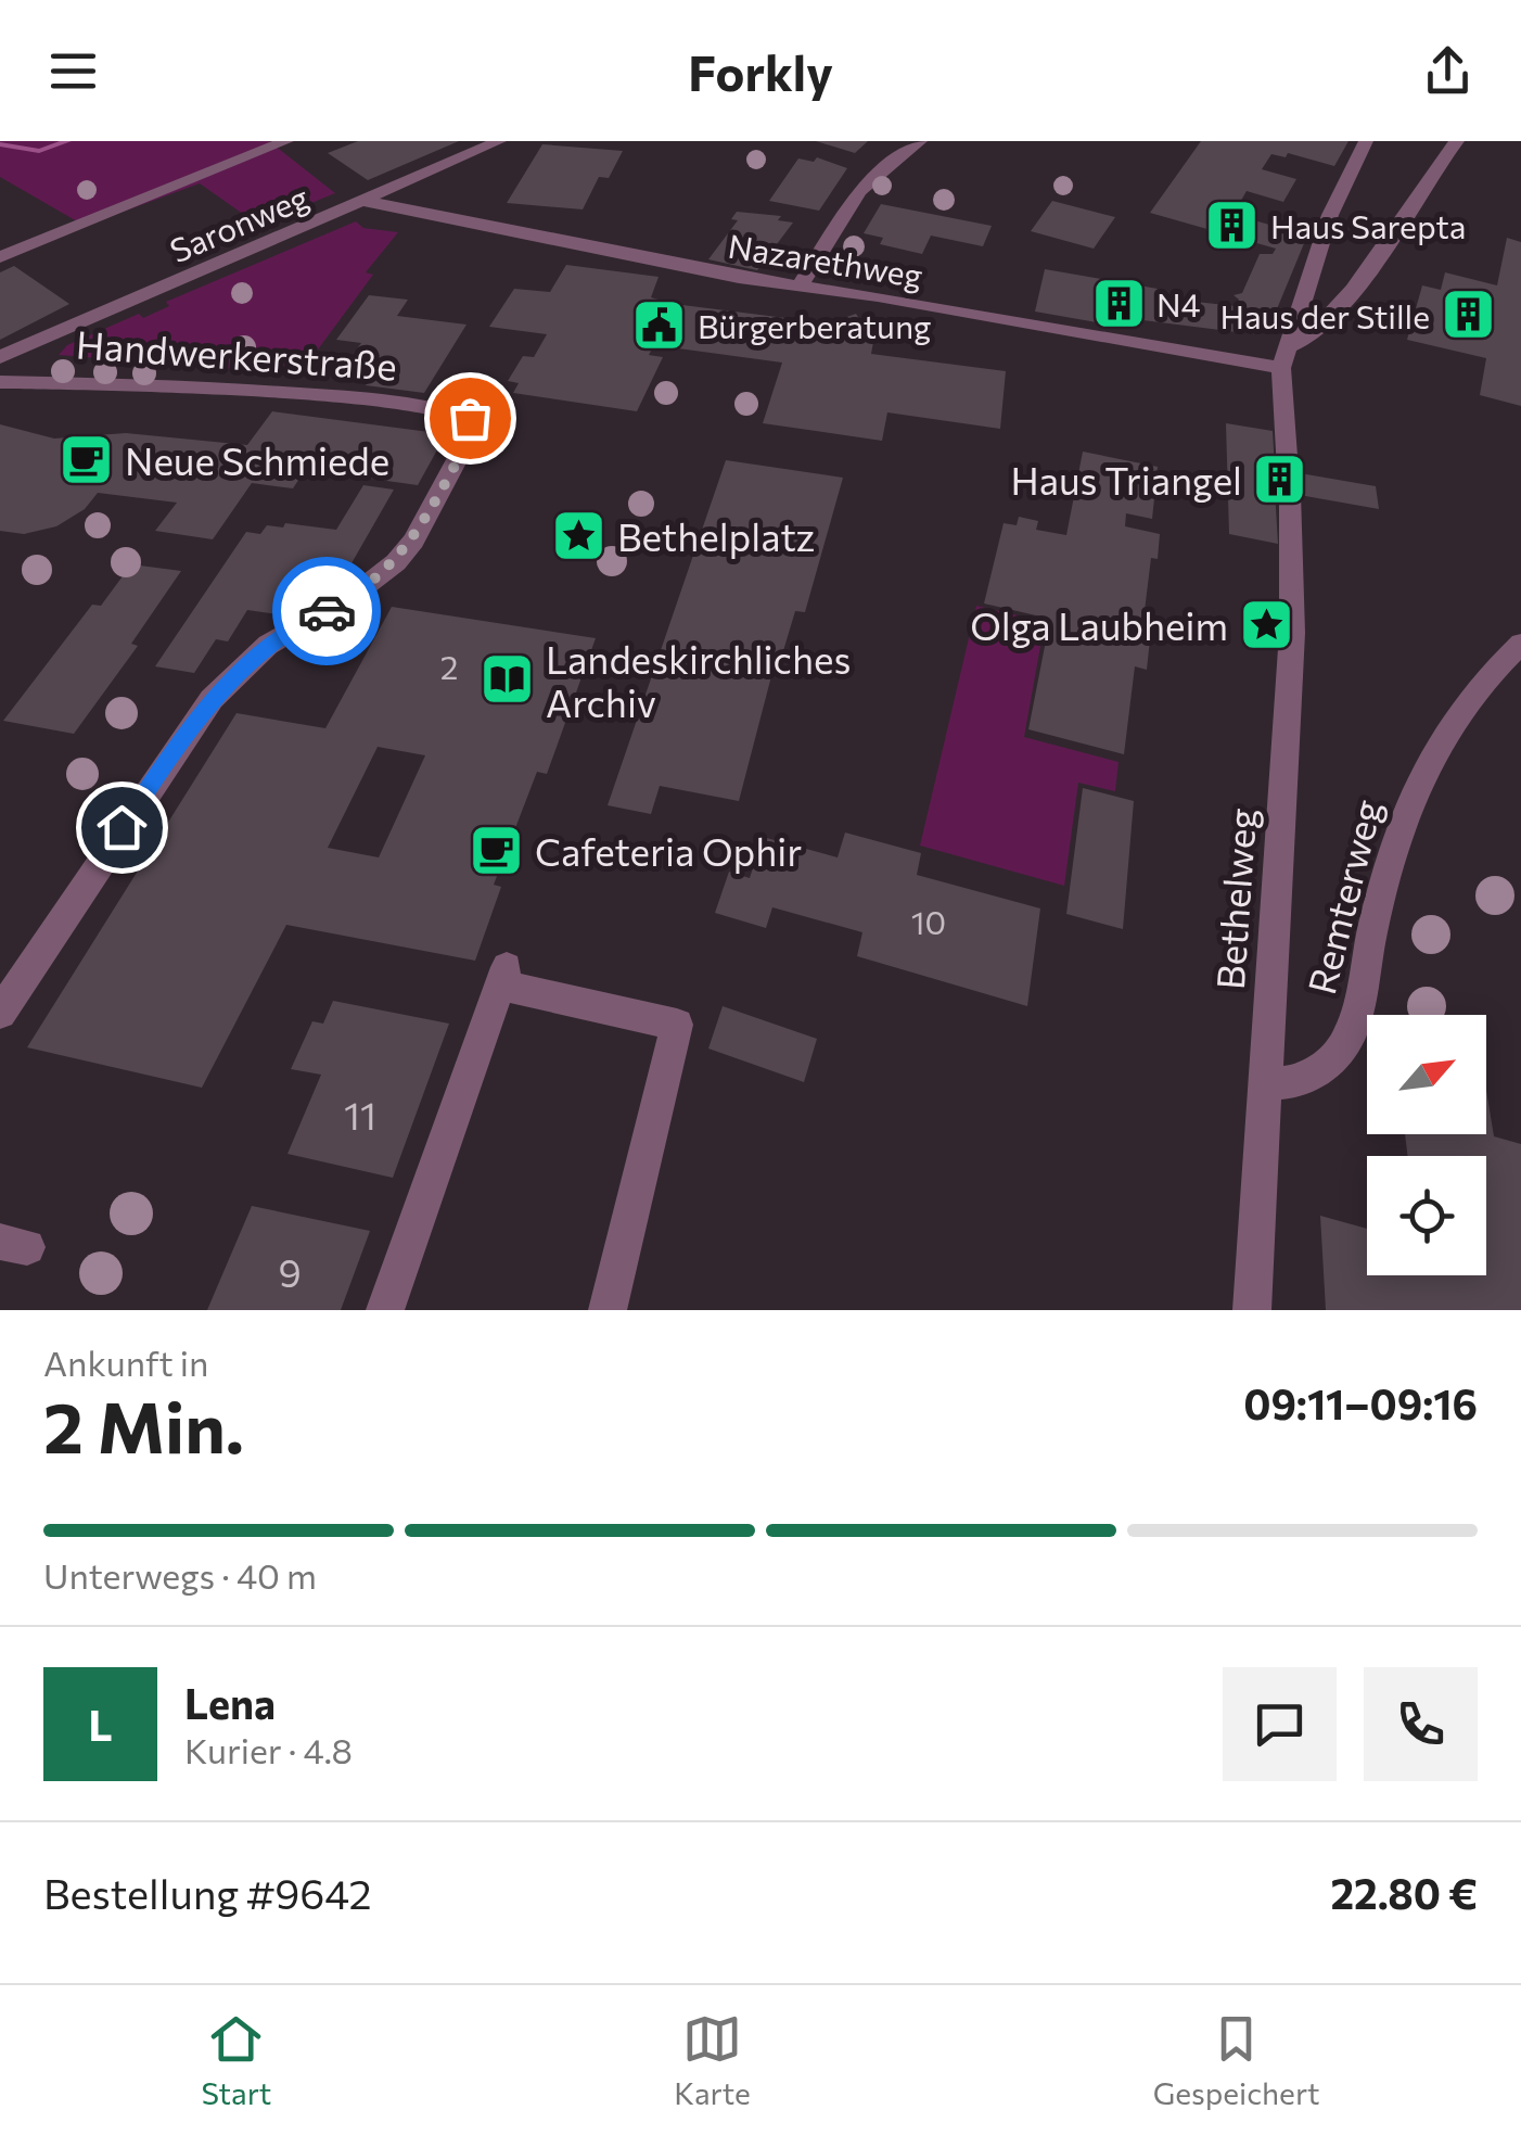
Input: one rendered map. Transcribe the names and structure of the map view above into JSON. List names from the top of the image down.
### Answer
{
  "streets": {
    "street": [
      "Saronweg",
      "Nazarethweg",
      "Handwerkerstraße",
      "Remterweg",
      "Bethelweg"
    ]
  },
  "crossings": [
    ["Saronweg", "Nazarethweg"],
    ["Nazarethweg", "Bethelweg"],
    ["Remterweg", "Bethelweg"]
  ],
  "places": {
    "building": [
      "Haus Sarepta",
      "N4",
      "Haus der Stille",
      "Haus Triangel"
    ],
    "public building": ["Bürgerberatung"],
    "cafe": ["Neue Schmiede", "Cafeteria Ophir"],
    "place": ["Bethelplatz", "Olga Laubheim"],
    "library": ["Landeskirchliches Archiv"]
  },
  "house_numbers": [
    "2",
    "10",
    "11",
    "9"
  ],
  "north": "top right",
  "page": {
    "header": "Forkly",
    "heading": ["2 Min.", "Ankunft in", "09:11–09:16"],
    "panel": [
      "Lena",
      "Kurier · 4.8",
      "Bestellung #9642",
      "22.80 €"
    ],
    "bar": "Unterwegs · 40 m",
    "round": "L",
    "tabs": ["Start", "Karte", "Gespeichert"]
  }
}
